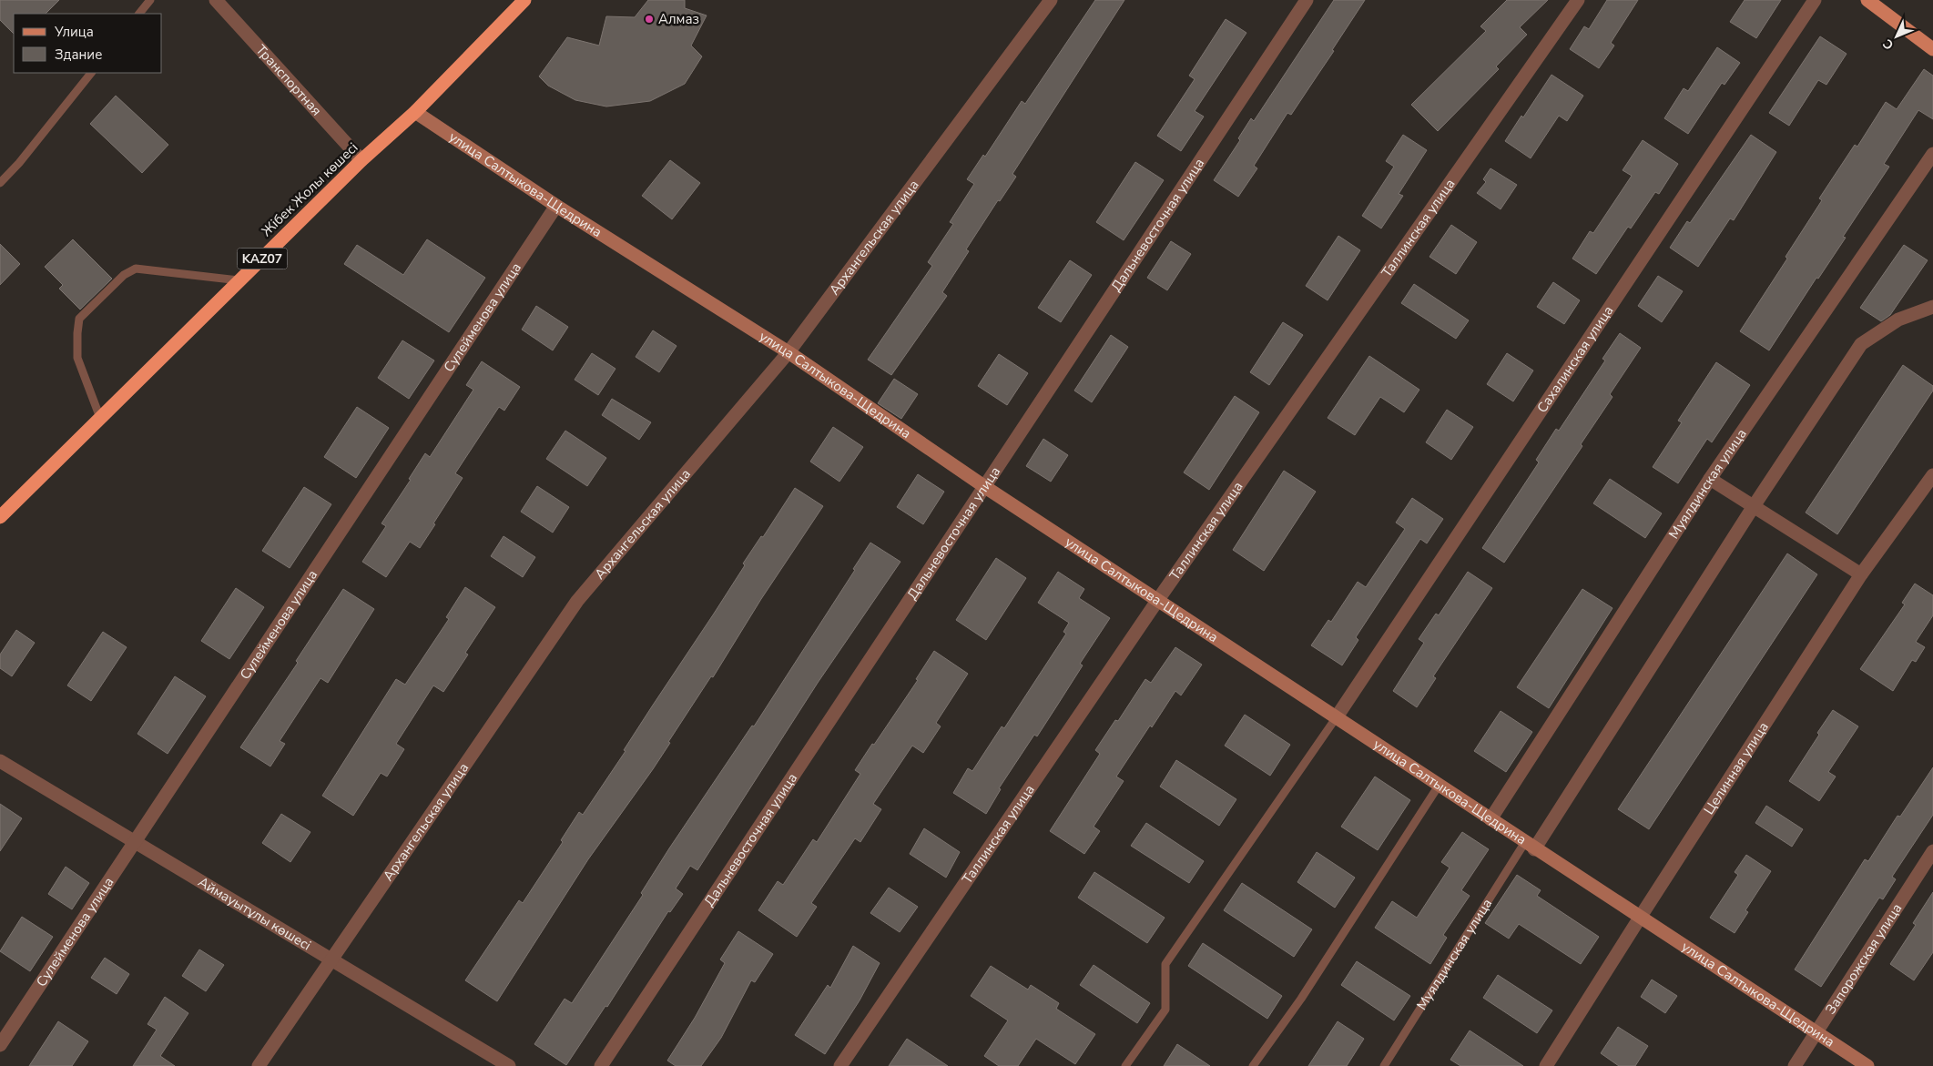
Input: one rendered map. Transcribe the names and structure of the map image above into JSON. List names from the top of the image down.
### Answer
{
  "streets": {
    "highway": ["Жібек Жолы көшесі", "KAZ07"],
    "street": [
      "Транспортная",
      "улица Салтыкова-Щедрина",
      "Дальневосточная улица",
      "Таллинская улица",
      "Архангельская улица",
      "Сулейменова улица",
      "Сахалинская улица",
      "Муялдинская улица",
      "Целинная улица",
      "Аймауытұлы көшесі",
      "Запорожская улица"
    ]
  },
  "crossings": [
    ["Транспортная", "Жібек Жолы көшесі"],
    ["улица Салтыкова-Щедрина", "Жібек Жолы көшесі"],
    ["улица Салтыкова-Щедрина", "Дальневосточная улица"],
    ["улица Салтыкова-Щедрина", "Таллинская улица"],
    ["улица Салтыкова-Щедрина", "Архангельская улица"],
    ["улица Салтыкова-Щедрина", "Сулейменова улица"],
    ["улица Салтыкова-Щедрина", "Сахалинская улица"],
    ["улица Салтыкова-Щедрина", "Муялдинская улица"],
    ["улица Салтыкова-Щедрина", "Целинная улица"],
    ["улица Салтыкова-Щедрина", "Запорожская улица"],
    ["Архангельская улица", "Аймауытұлы көшесі"],
    ["Сулейменова улица", "Аймауытұлы көшесі"]
  ],
  "places": ["Алмаз"],
  "legend": ["Улица", "Здание"],
  "north": "bottom left"
}
